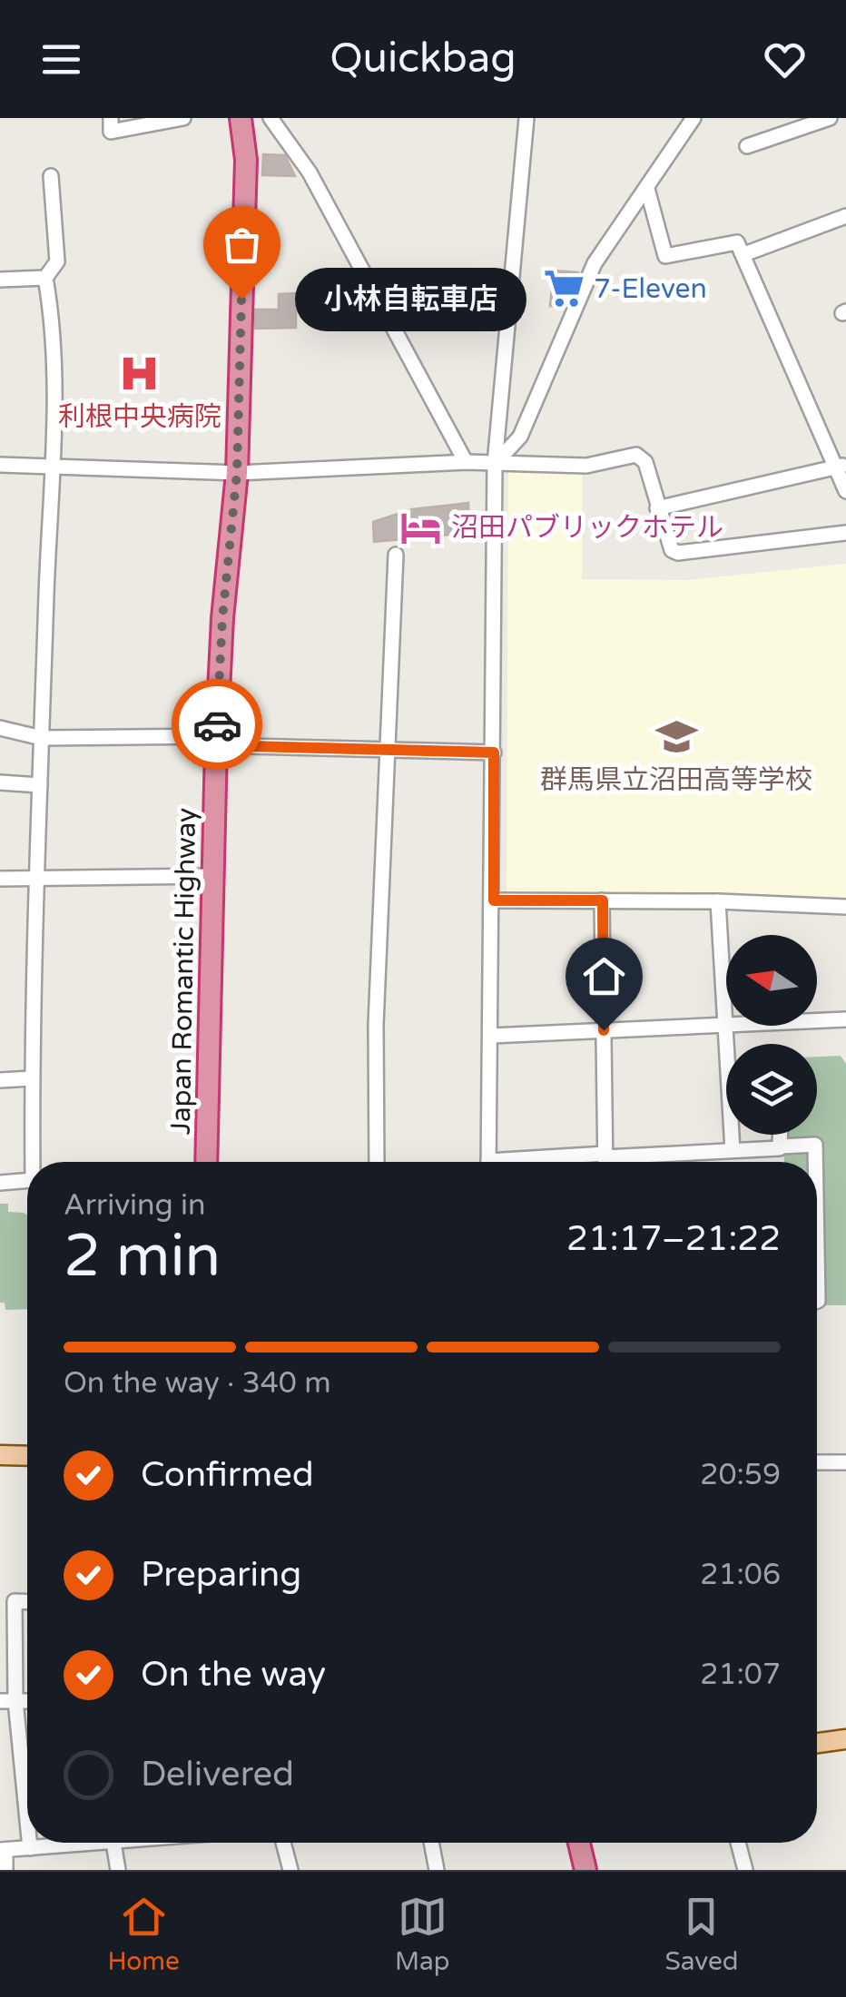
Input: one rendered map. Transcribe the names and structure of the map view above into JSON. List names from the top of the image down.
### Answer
{
  "streets": {
    "highway": ["Japan Romantic Highway"]
  },
  "places": {
    "supermarket": ["7-Eleven"],
    "other": ["小林自転車店"],
    "hospital": ["利根中央病院"],
    "hotel": ["沼田パブリックホテル"],
    "school or university": ["群馬県立沼田高等学校"]
  },
  "north": "left",
  "page": {
    "header": "Quickbag",
    "bubble": "小林自転車店",
    "heading": ["2 min", "Arriving in", "21:17–21:22"],
    "bar": "On the way · 340 m",
    "list": [
      ["Confirmed", "20:59"],
      ["Preparing", "21:06"],
      ["On the way", "21:07"],
      "Delivered"
    ],
    "tabs": ["Home", "Map", "Saved"]
  }
}
